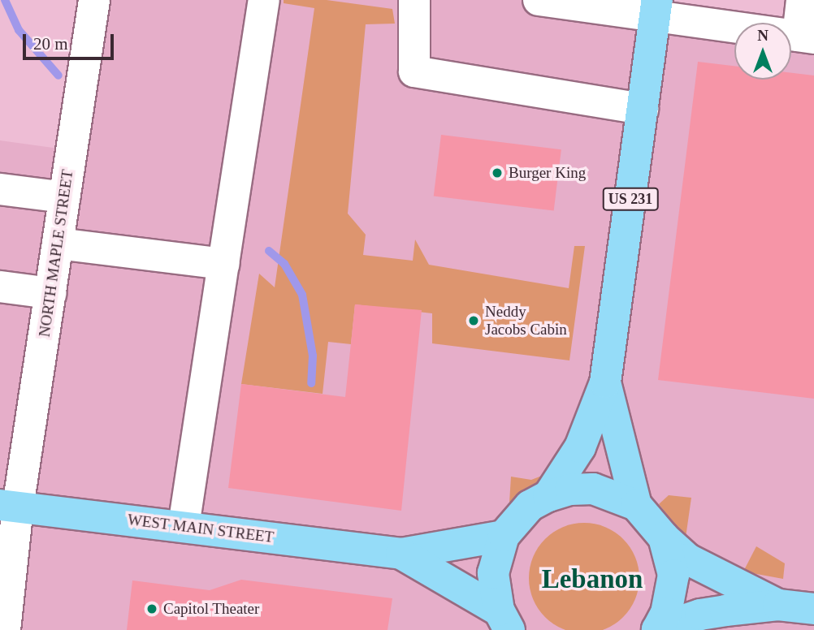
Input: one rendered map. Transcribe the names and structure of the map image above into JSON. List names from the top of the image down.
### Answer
{
  "streets": {
    "main road": ["US 231", "WEST MAIN STREET"],
    "street": ["NORTH MAPLE STREET"]
  },
  "crossings": [
    ["US 231", "WEST MAIN STREET"],
    ["NORTH MAPLE STREET", "WEST MAIN STREET"]
  ],
  "districts": ["Lebanon"],
  "places": ["Burger King", "Neddy Jacobs Cabin", "Capitol Theater"],
  "scale_bar": "20 m",
  "north": "top"
}
